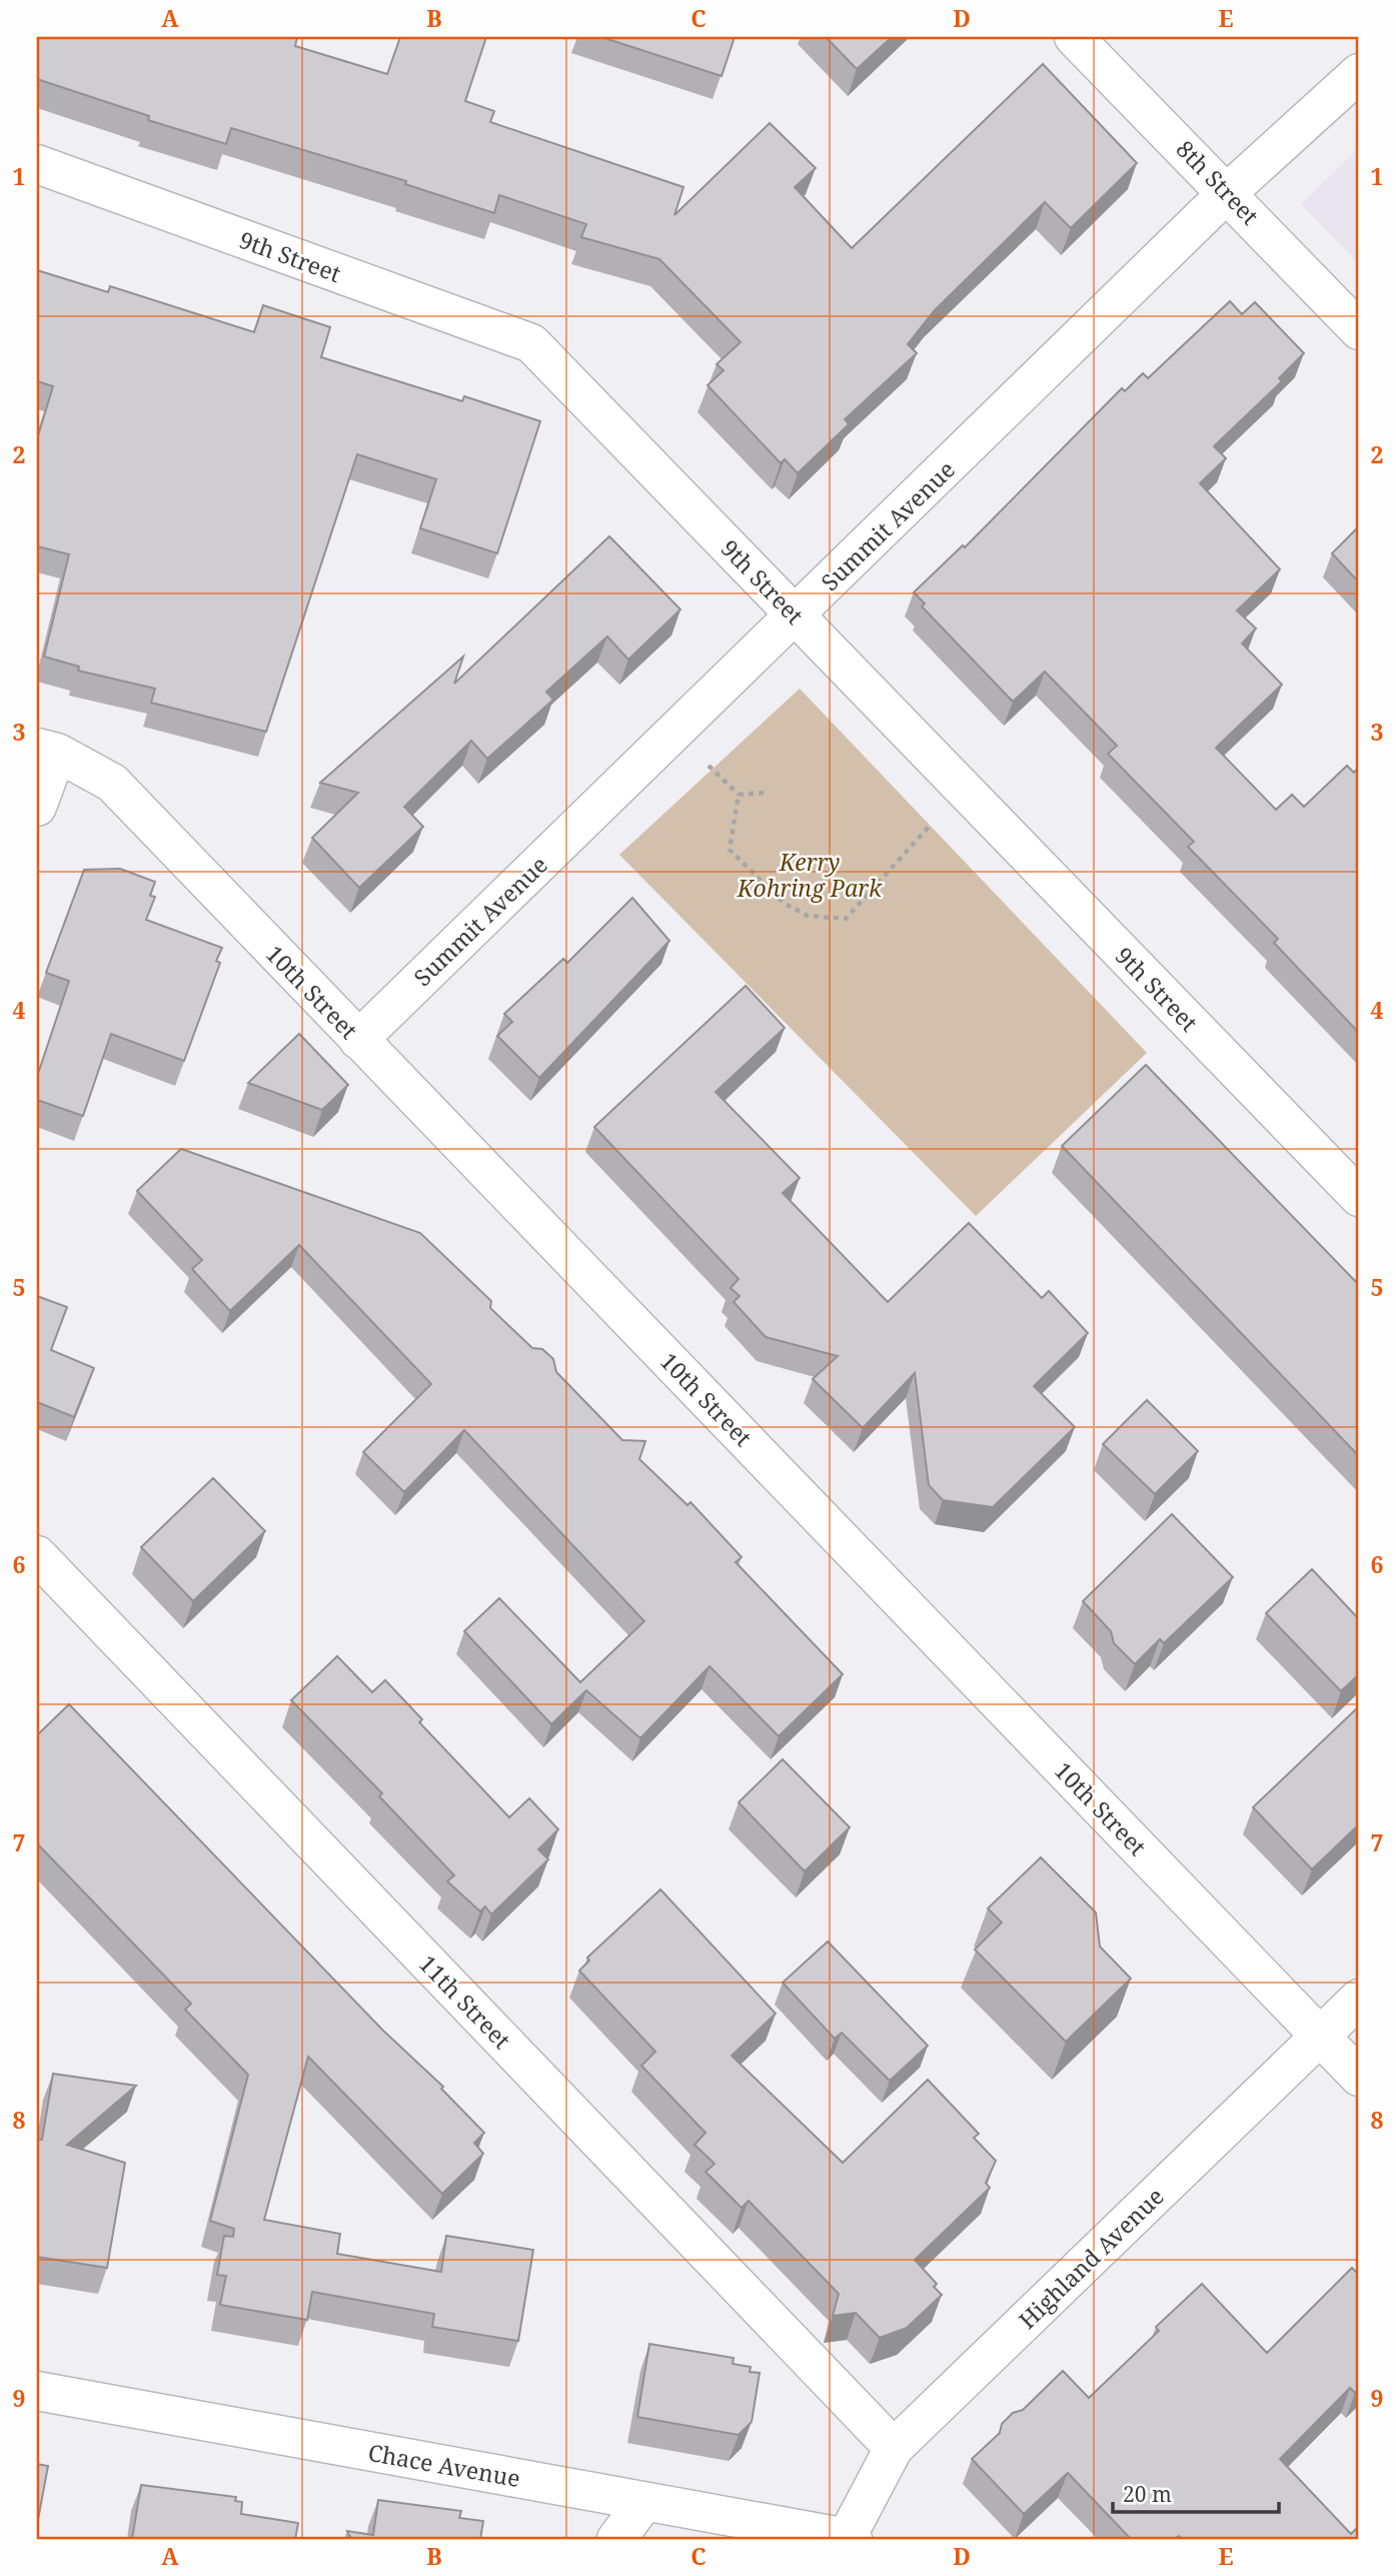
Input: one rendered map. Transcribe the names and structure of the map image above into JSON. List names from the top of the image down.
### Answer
{
  "streets": {
    "street": [
      "8th Street",
      "9th Street",
      "Summit Avenue",
      "10th Street",
      "11th Street",
      "Highland Avenue",
      "Chace Avenue"
    ]
  },
  "crossings": [
    ["8th Street", "Summit Avenue"],
    ["9th Street", "Summit Avenue"],
    ["Summit Avenue", "10th Street"],
    ["10th Street", "Highland Avenue"],
    ["11th Street", "Highland Avenue"],
    ["Highland Avenue", "Chace Avenue"]
  ],
  "parks": ["Kerry Kohring Park"],
  "scale_bar": "20 m",
  "grid": {
    "columns": [
      "A",
      "B",
      "C",
      "D",
      "E"
    ],
    "rows": [
      "1",
      "2",
      "3",
      "4",
      "5",
      "6",
      "7",
      "8",
      "9"
    ]
  }
}
